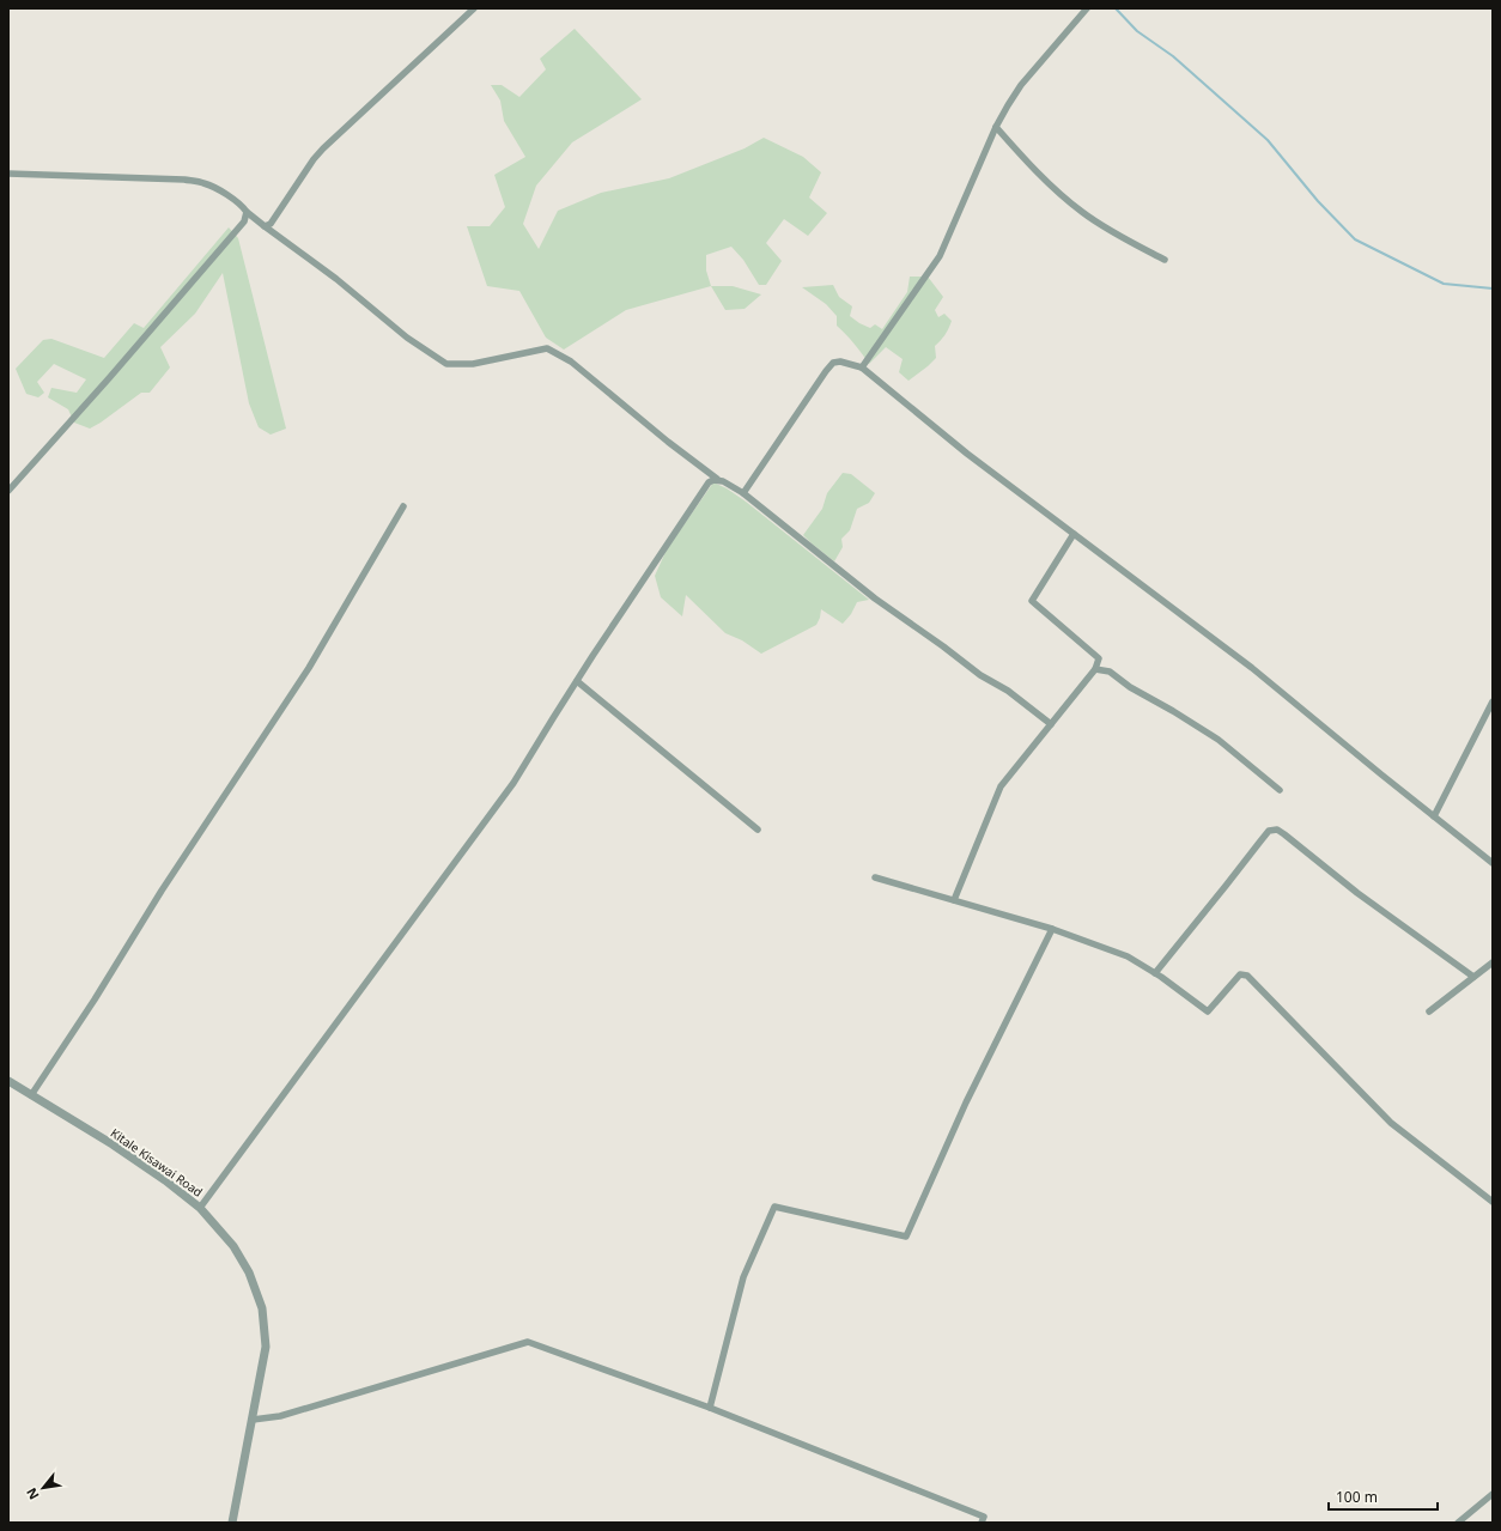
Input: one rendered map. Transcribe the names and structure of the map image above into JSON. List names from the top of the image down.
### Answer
{
  "streets": {
    "street": ["Kitale Kisawai Road"]
  },
  "scale_bar": "100 m",
  "north": "bottom left"
}
